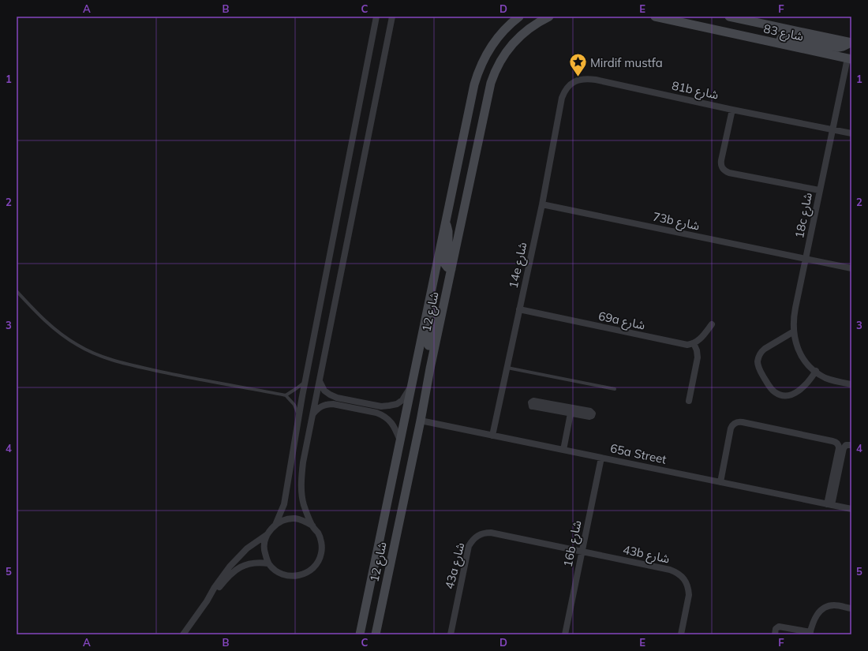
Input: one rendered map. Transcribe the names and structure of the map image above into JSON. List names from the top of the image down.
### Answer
{
  "streets": {
    "street": [
      "شارع 83",
      "81b شارع",
      "18c شارع",
      "73b شارع",
      "14e شارع",
      "شارع 12",
      "69a شارع",
      "65a Street",
      "16b شارع",
      "43b شارع",
      "43a شارع"
    ]
  },
  "crossings": [
    ["شارع 83", "18c شارع"],
    ["81b شارع", "18c شارع"],
    ["81b شارع", "14e شارع"],
    ["18c شارع", "73b شارع"],
    ["73b شارع", "14e شارع"],
    ["14e شارع", "69a شارع"],
    ["14e شارع", "65a Street"],
    ["شارع 12", "65a Street"],
    ["65a Street", "16b شارع"],
    ["16b شارع", "43b شارع"],
    ["16b شارع", "43a شارع"],
    ["43b شارع", "43a شارع"]
  ],
  "places": {
    "place": ["Mirdif mustfa"]
  },
  "grid": {
    "columns": [
      "A",
      "B",
      "C",
      "D",
      "E",
      "F"
    ],
    "rows": [
      "1",
      "2",
      "3",
      "4",
      "5"
    ]
  }
}
